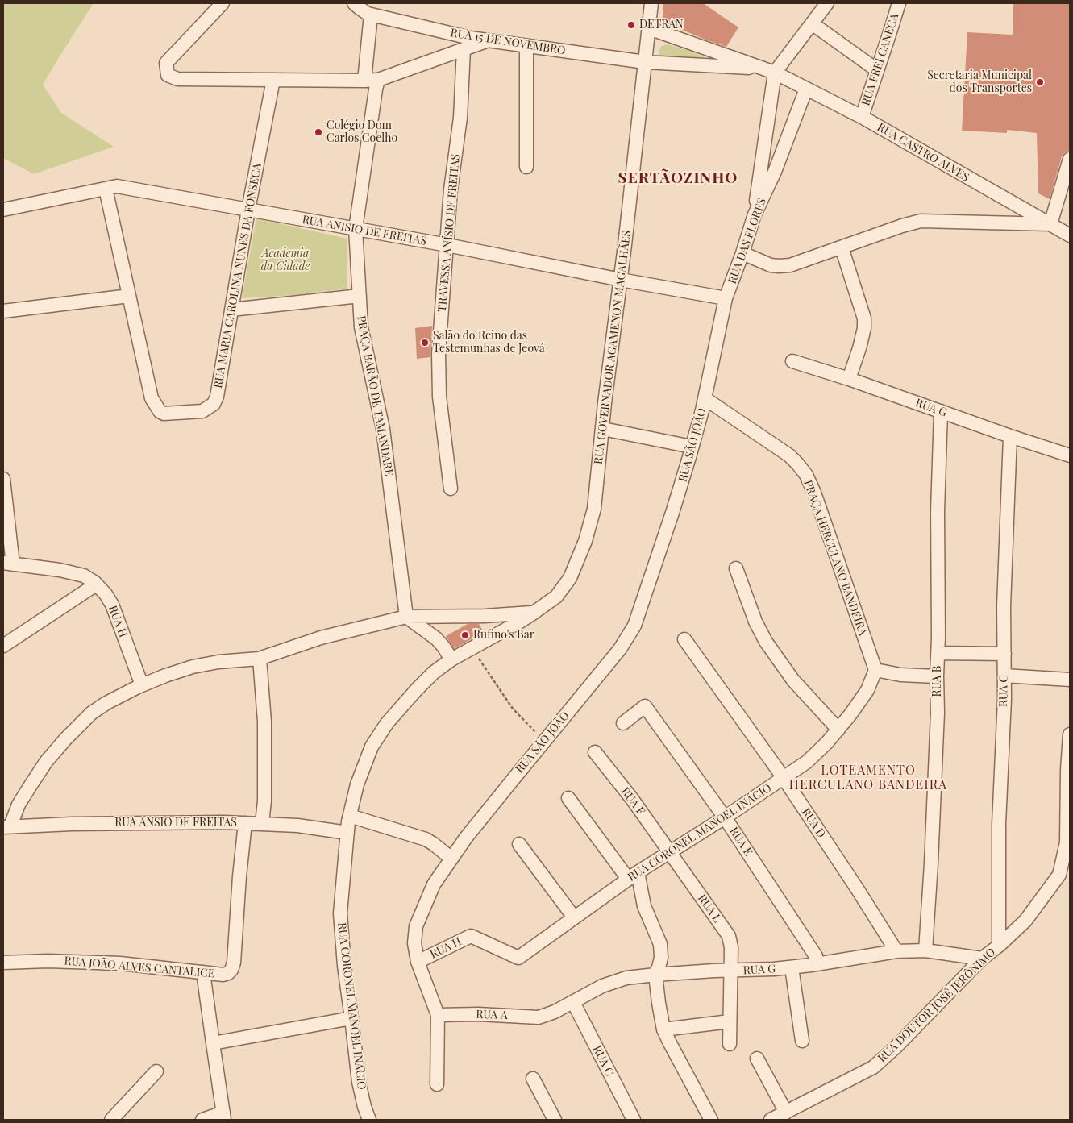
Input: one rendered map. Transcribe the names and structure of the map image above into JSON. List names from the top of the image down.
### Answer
{
  "streets": {
    "street": [
      "RUA 15 DE NOVEMBRO",
      "RUA FREI CANECA",
      "RUA CASTRO ALVES",
      "RUA ANISIO DE FREITAS",
      "TRAVESSA ANÍSIO DE FREITAS",
      "RUA DAS FLORES",
      "RUA MARIA CAROLINA NUNES DA FONSECA",
      "RUA GOVERNADOR AGAMENON MAGALHÃES",
      "PRAÇA BARÃO DE TAMANDARE",
      "RUA G",
      "RUA SÃO JOÃO",
      "PRAÇA HERCULANO BANDEIRA",
      "RUA H",
      "RUA B",
      "RUA C",
      "RUA F",
      "RUA ANSIO DE FREITAS",
      "RUA D",
      "RUA CORONEL MANOEL INÁCIO",
      "RUA E",
      "RUA L",
      "RUA JOÃO ALVES CANTALICE",
      "RUA DOUTOR JOSÉ JERÔNIMO",
      "RUA CORONEL MANOEL INACIO",
      "RUA A"
    ]
  },
  "crossings": [
    ["RUA 15 DE NOVEMBRO", "RUA CASTRO ALVES"],
    ["RUA 15 DE NOVEMBRO", "RUA GOVERNADOR AGAMENON MAGALHÃES"],
    ["RUA FREI CANECA", "RUA CASTRO ALVES"],
    ["RUA CASTRO ALVES", "RUA DAS FLORES"],
    ["RUA CASTRO ALVES", "RUA GOVERNADOR AGAMENON MAGALHÃES"],
    ["RUA ANISIO DE FREITAS", "TRAVESSA ANÍSIO DE FREITAS"],
    ["RUA ANISIO DE FREITAS", "RUA DAS FLORES"],
    ["RUA ANISIO DE FREITAS", "RUA MARIA CAROLINA NUNES DA FONSECA"],
    ["RUA ANISIO DE FREITAS", "RUA GOVERNADOR AGAMENON MAGALHÃES"],
    ["RUA ANISIO DE FREITAS", "PRAÇA BARÃO DE TAMANDARE"],
    ["RUA DAS FLORES", "RUA SÃO JOÃO"],
    ["RUA DAS FLORES", "PRAÇA HERCULANO BANDEIRA"],
    ["RUA GOVERNADOR AGAMENON MAGALHÃES", "RUA CORONEL MANOEL INACIO"],
    ["RUA G", "RUA B"],
    ["RUA G", "RUA C"],
    ["RUA G", "RUA D"],
    ["RUA G", "RUA E"],
    ["RUA G", "RUA L"],
    ["RUA G", "RUA DOUTOR JOSÉ JERÔNIMO"],
    ["RUA G", "RUA A"],
    ["RUA SÃO JOÃO", "PRAÇA HERCULANO BANDEIRA"],
    ["RUA SÃO JOÃO", "RUA H"],
    ["RUA SÃO JOÃO", "RUA A"],
    ["PRAÇA HERCULANO BANDEIRA", "RUA CORONEL MANOEL INÁCIO"],
    ["RUA H", "RUA CORONEL MANOEL INÁCIO"],
    ["RUA C", "RUA DOUTOR JOSÉ JERÔNIMO"],
    ["RUA F", "RUA CORONEL MANOEL INÁCIO"],
    ["RUA F", "RUA L"],
    ["RUA ANSIO DE FREITAS", "RUA JOÃO ALVES CANTALICE"],
    ["RUA ANSIO DE FREITAS", "RUA CORONEL MANOEL INACIO"],
    ["RUA D", "RUA CORONEL MANOEL INÁCIO"],
    ["RUA CORONEL MANOEL INÁCIO", "RUA E"],
    ["RUA CORONEL MANOEL INÁCIO", "RUA L"]
  ],
  "districts": ["SERTÃOZINHO", "LOTEAMENTO HERCULANO BANDEIRA"],
  "parks": ["Academia da Cidade"],
  "places": [
    "DETRAN",
    "Secretaria Municipal dos Transportes",
    "Colégio Dom Carlos Coelho",
    "Salão do Reino das Testemunhas de Jeová",
    "Rufino's Bar"
  ]
}
